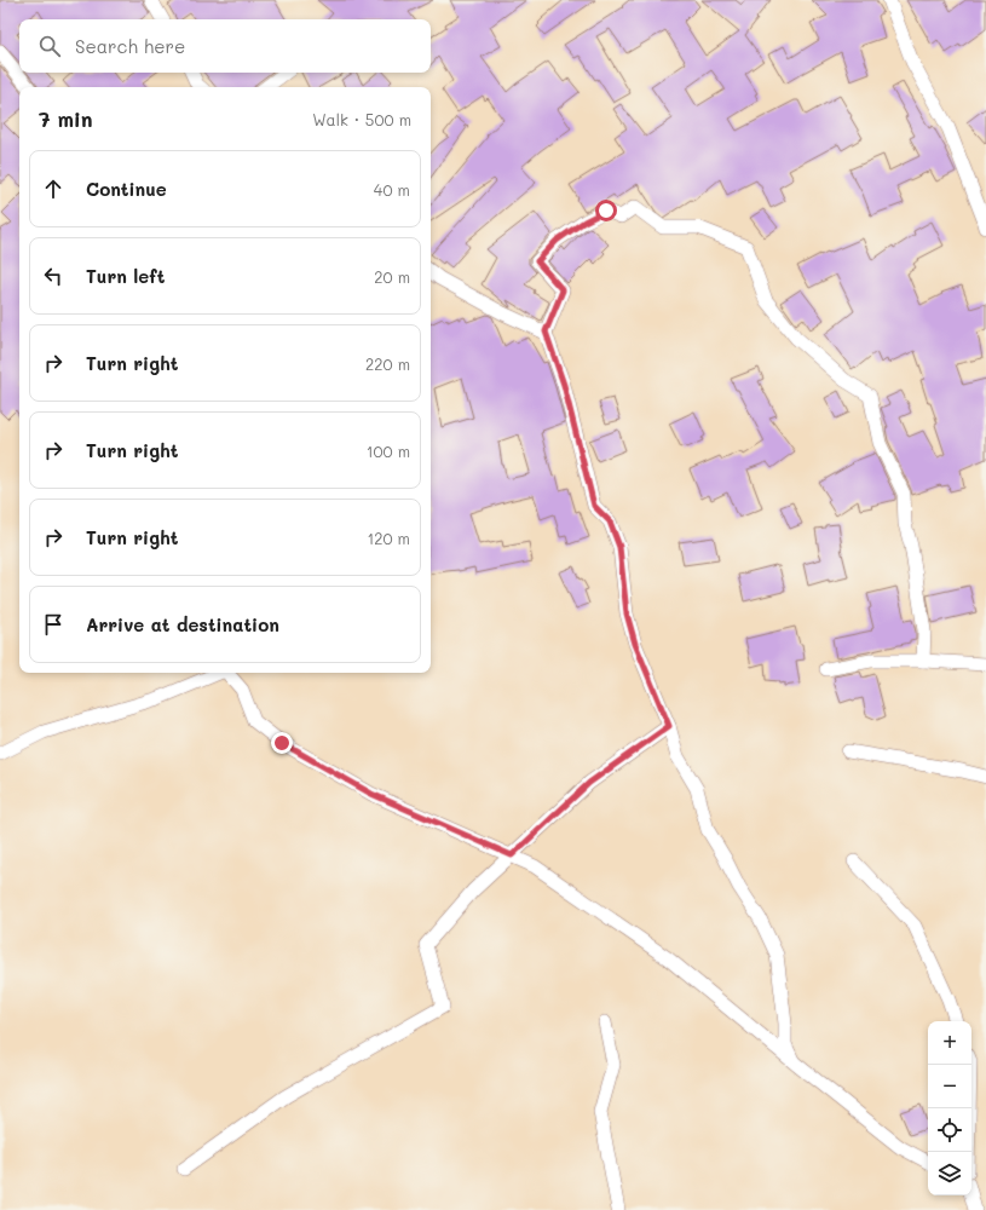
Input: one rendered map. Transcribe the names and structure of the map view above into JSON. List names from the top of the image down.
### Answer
{
  "page": {
    "search": "Search here",
    "heading": ["7 min", "Walk · 500 m"],
    "list": [
      ["Continue", "40 m"],
      ["Turn left", "20 m"],
      ["Turn right", "220 m"],
      ["Turn right", "100 m"],
      ["Turn right", "120 m"],
      "Arrive at destination"
    ],
    "map_buttons": ["+", "−"]
  }
}
